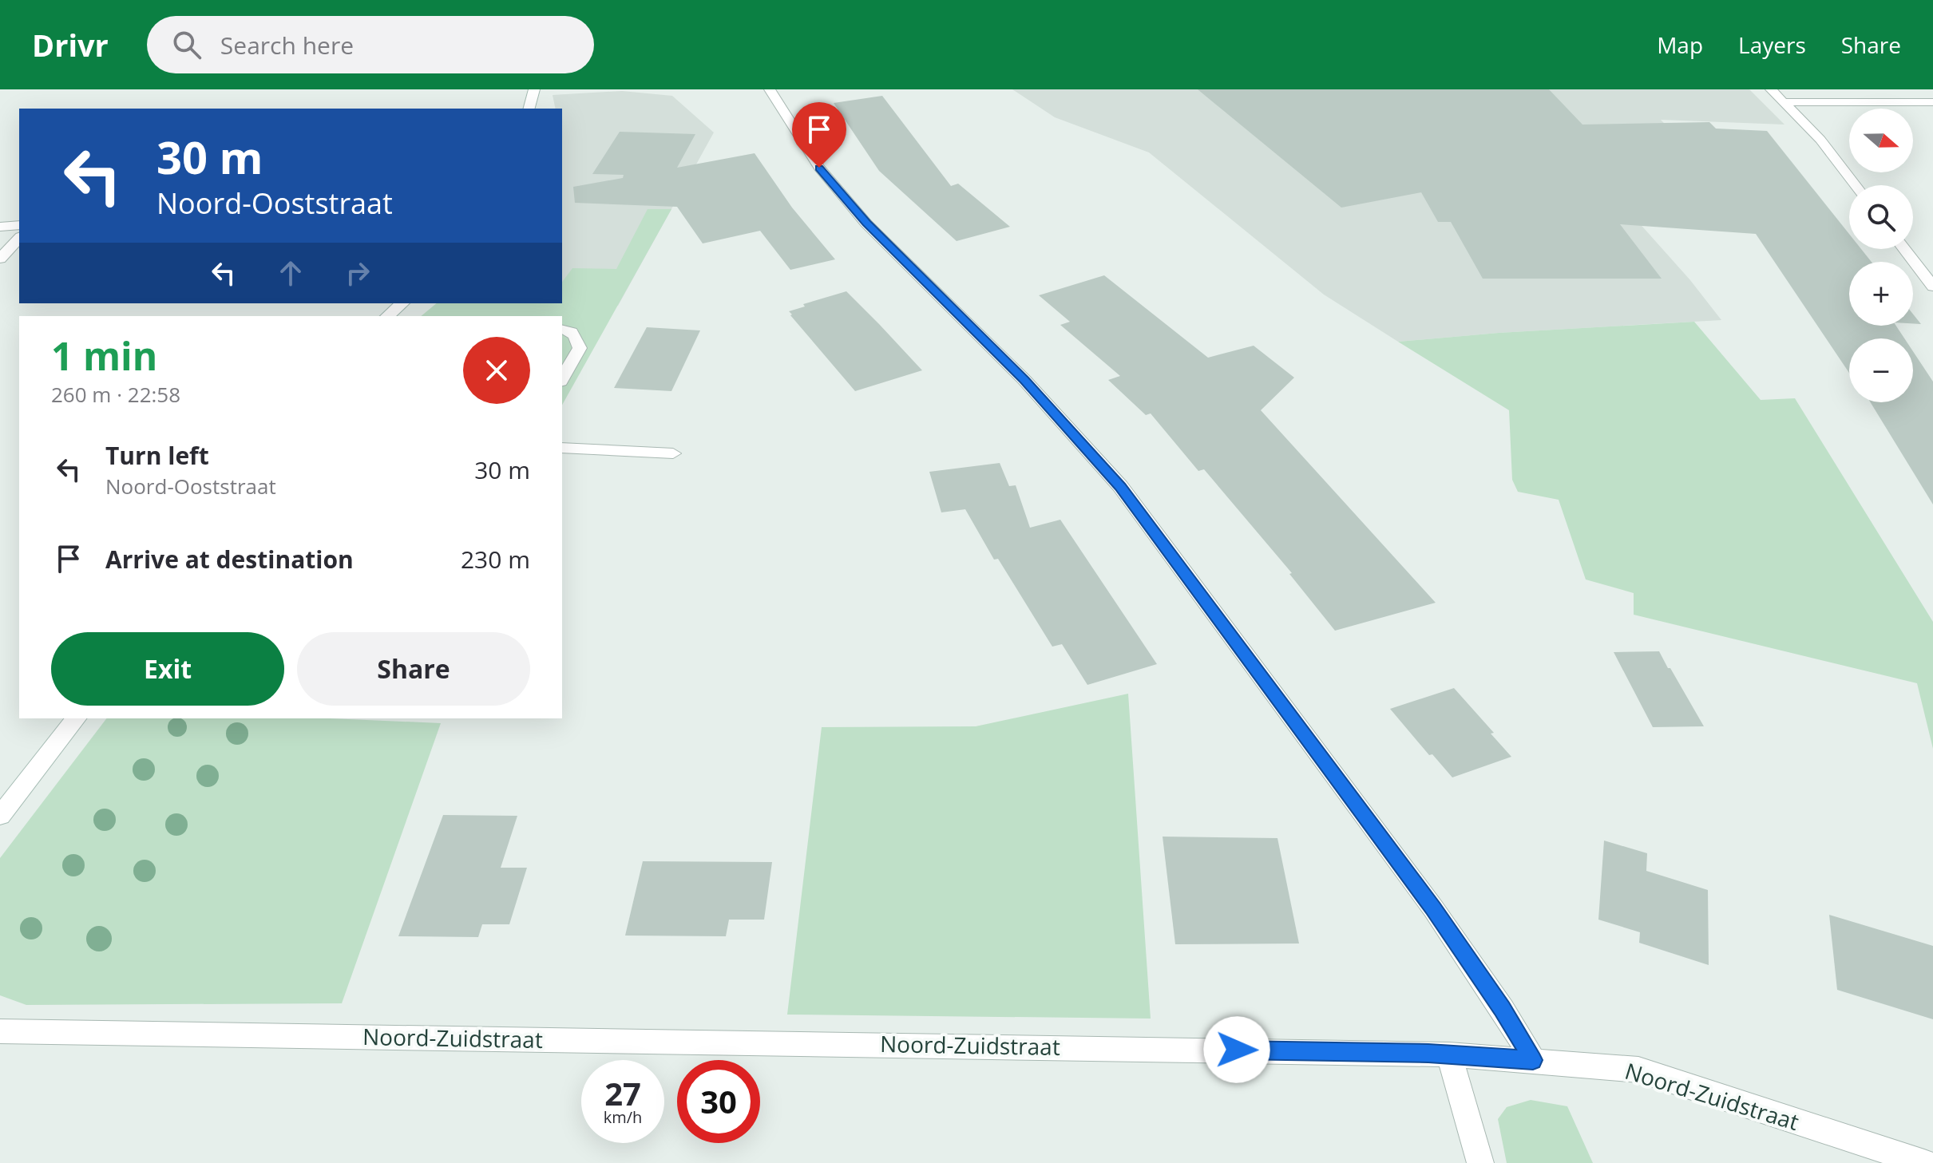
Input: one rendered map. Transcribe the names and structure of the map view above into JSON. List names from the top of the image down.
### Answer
{
  "streets": {
    "street": ["Noord-Zuidstraat"]
  },
  "north": "right",
  "page": {
    "header": "Drivr",
    "search": "Search here",
    "nav": ["Map", "Layers", "Share"],
    "map_buttons": ["+", "−"],
    "turn": ["30 m", "Noord-Ooststraat"],
    "heading": ["1 min", "260 m · 22:58"],
    "list": [
      {
        "name": "Turn left",
        "note": "Noord-Ooststraat",
        "value": "30 m"
      },
      {
        "name": "Arrive at destination",
        "value": "230 m"
      }
    ],
    "buttons": ["Exit", "Share"],
    "speed": "27 km/h",
    "limit": "30"
  }
}
